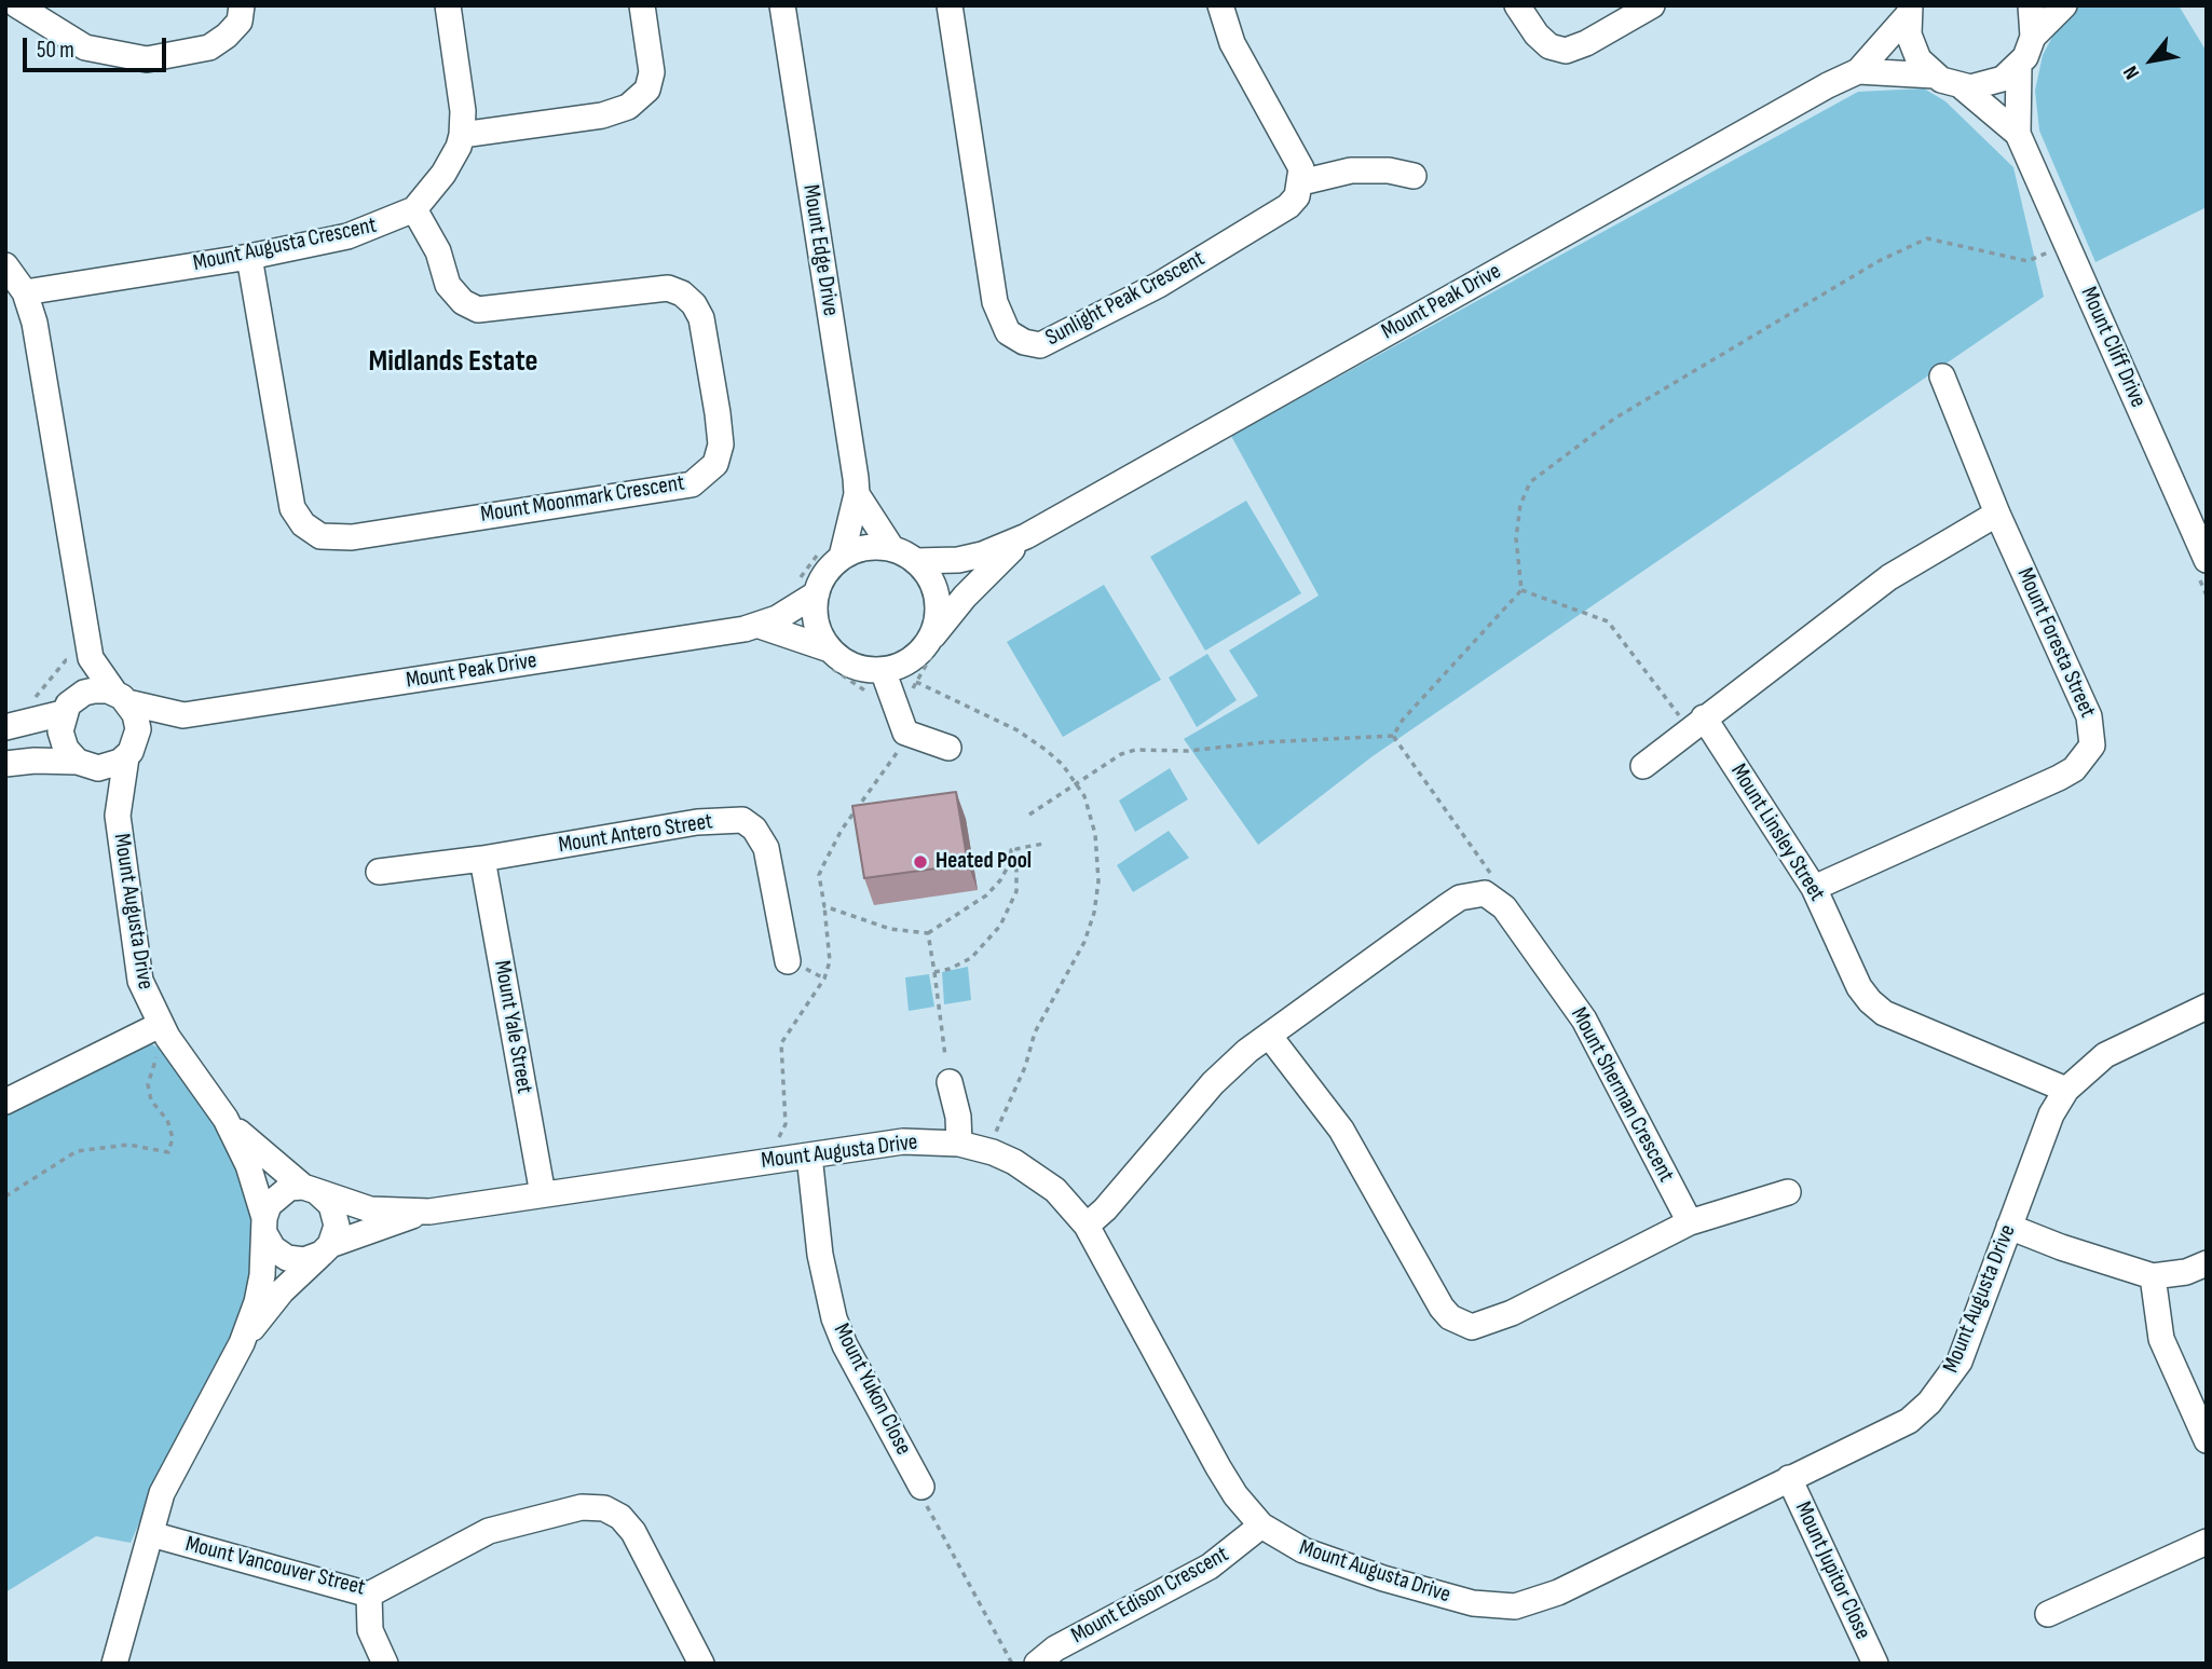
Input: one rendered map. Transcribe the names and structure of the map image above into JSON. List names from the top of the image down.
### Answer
{
  "streets": {
    "street": [
      "Mount Augusta Crescent",
      "Mount Edge Drive",
      "Sunlight Peak Crescent",
      "Mount Peak Drive",
      "Mount Cliff Drive",
      "Mount Moonmark Crescent",
      "Mount Foresta Street",
      "Mount Linsley Street",
      "Mount Antero Street",
      "Mount Augusta Drive",
      "Mount Yale Street",
      "Mount Sherman Crescent",
      "Mount Yukon Close",
      "Mount Vancouver Street",
      "Mount Jupitor Close",
      "Mount Edison Crescent"
    ]
  },
  "crossings": [
    ["Mount Augusta Crescent", "Mount Moonmark Crescent"],
    ["Mount Edge Drive", "Mount Peak Drive"],
    ["Mount Peak Drive", "Mount Cliff Drive"],
    ["Mount Peak Drive", "Mount Augusta Drive"],
    ["Mount Foresta Street", "Mount Linsley Street"],
    ["Mount Linsley Street", "Mount Augusta Drive"],
    ["Mount Antero Street", "Mount Yale Street"],
    ["Mount Augusta Drive", "Mount Yale Street"],
    ["Mount Augusta Drive", "Mount Yukon Close"],
    ["Mount Augusta Drive", "Mount Jupitor Close"],
    ["Mount Augusta Drive", "Mount Edison Crescent"]
  ],
  "districts": ["Midlands Estate"],
  "places": ["Heated Pool"],
  "scale_bar": "50 m",
  "north": "bottom left"
}
